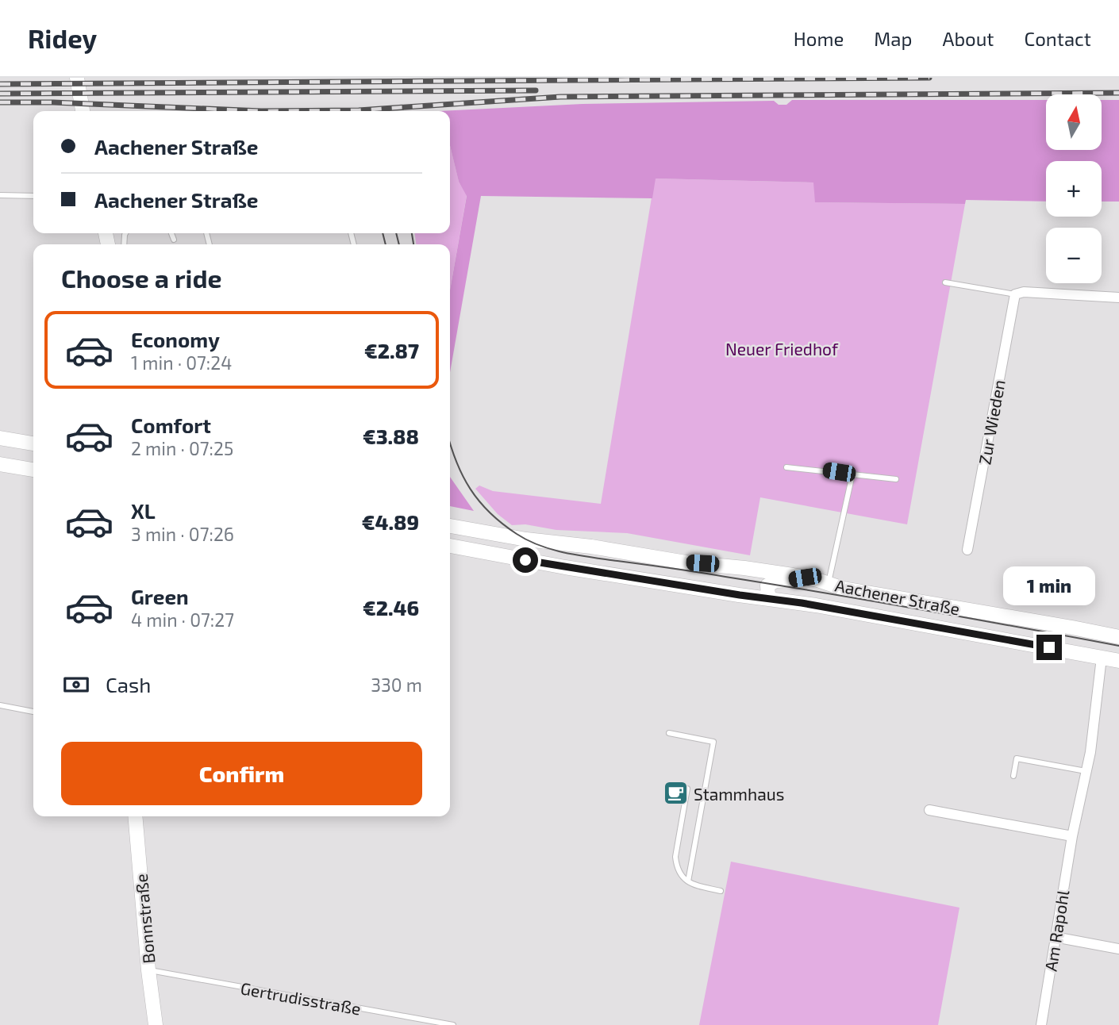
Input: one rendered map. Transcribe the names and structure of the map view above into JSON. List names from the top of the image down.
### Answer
{
  "streets": {
    "main road": ["Aachener Straße", "Bonnstraße"],
    "street": ["Zur Wieden", "Am Rapohl"],
    "lane": ["Gertrudisstraße"]
  },
  "crossings": [
    ["Aachener Straße", "Am Rapohl"],
    ["Bonnstraße", "Gertrudisstraße"]
  ],
  "parks": ["Neuer Friedhof"],
  "places": {
    "cafe": ["Stammhaus"]
  },
  "north": "top",
  "page": {
    "header": "Ridey",
    "nav": [
      "Home",
      "Map",
      "About",
      "Contact"
    ],
    "map_buttons": ["+", "−"],
    "banner": ["Aachener Straße", "Aachener Straße"],
    "heading": "Choose a ride",
    "list": [
      {
        "name": "Economy",
        "note": "1 min · 07:24",
        "value": "€2.87"
      },
      {
        "name": "Comfort",
        "note": "2 min · 07:25",
        "value": "€3.88"
      },
      {
        "name": "XL",
        "note": "3 min · 07:26",
        "value": "€4.89"
      },
      {
        "name": "Green",
        "note": "4 min · 07:27",
        "value": "€2.46"
      }
    ],
    "bubble": "1 min",
    "pay": ["Cash", "330 m"],
    "buttons": "Confirm"
  }
}
